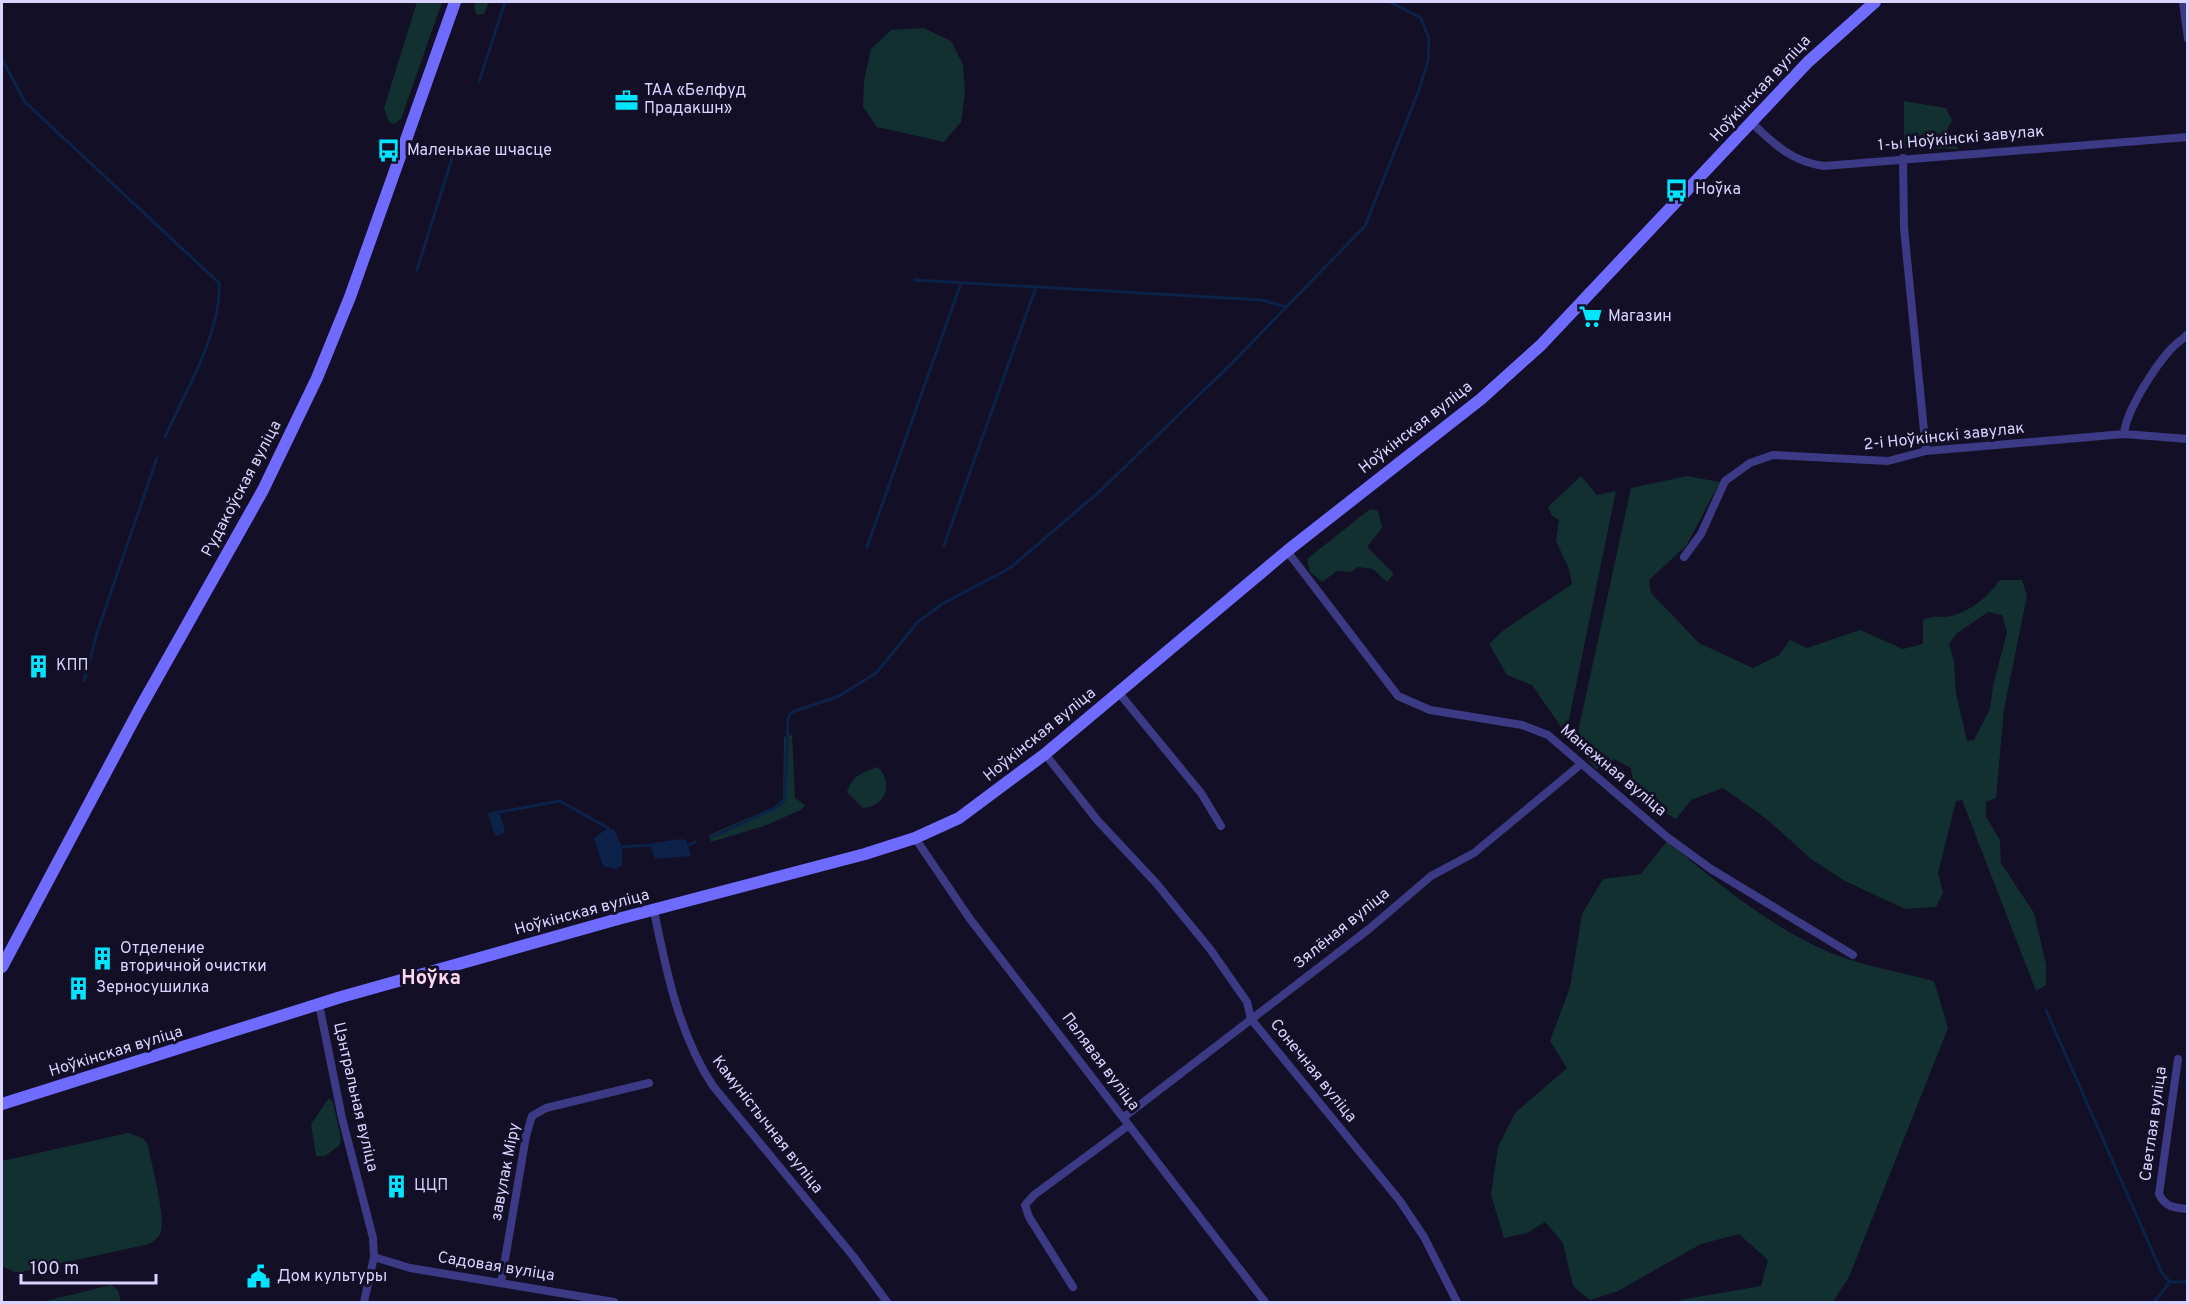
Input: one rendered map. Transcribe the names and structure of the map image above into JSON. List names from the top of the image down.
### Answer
{
  "streets": {
    "main road": ["Ноўкінская вуліца", "Рудакоўская вуліца"],
    "street": [
      "1-ы Ноўкінскі завулак",
      "2-і Ноўкінскі завулак",
      "Манежная вуліца",
      "Зялёная вуліца",
      "Палявая вуліца",
      "Сонечная вуліца",
      "Цэнтральная вуліца",
      "Светлая вуліца",
      "Камуністычная вуліца",
      "завулак Міру",
      "Садовая вуліца"
    ]
  },
  "crossings": [
    ["Ноўкінская вуліца", "1-ы Ноўкінскі завулак"],
    ["Ноўкінская вуліца", "Манежная вуліца"],
    ["Ноўкінская вуліца", "Палявая вуліца"],
    ["Ноўкінская вуліца", "Сонечная вуліца"],
    ["Ноўкінская вуліца", "Цэнтральная вуліца"],
    ["Ноўкінская вуліца", "Камуністычная вуліца"],
    ["Манежная вуліца", "Зялёная вуліца"],
    ["Зялёная вуліца", "Палявая вуліца"],
    ["Зялёная вуліца", "Сонечная вуліца"],
    ["Цэнтральная вуліца", "Садовая вуліца"],
    ["завулак Міру", "Садовая вуліца"]
  ],
  "districts": ["Ноўка"],
  "places": {
    "office": ["ТАА «Белфуд Прадакшн»"],
    "bus stop": ["Маленькае шчасце", "Ноўка"],
    "supermarket": ["Магазин"],
    "building": [
      "КПП",
      "Отделение вторичной очистки",
      "Зерносушилка",
      "ЦЦП"
    ],
    "public building": ["Дом культуры"]
  },
  "scale_bar": "100 m"
}
